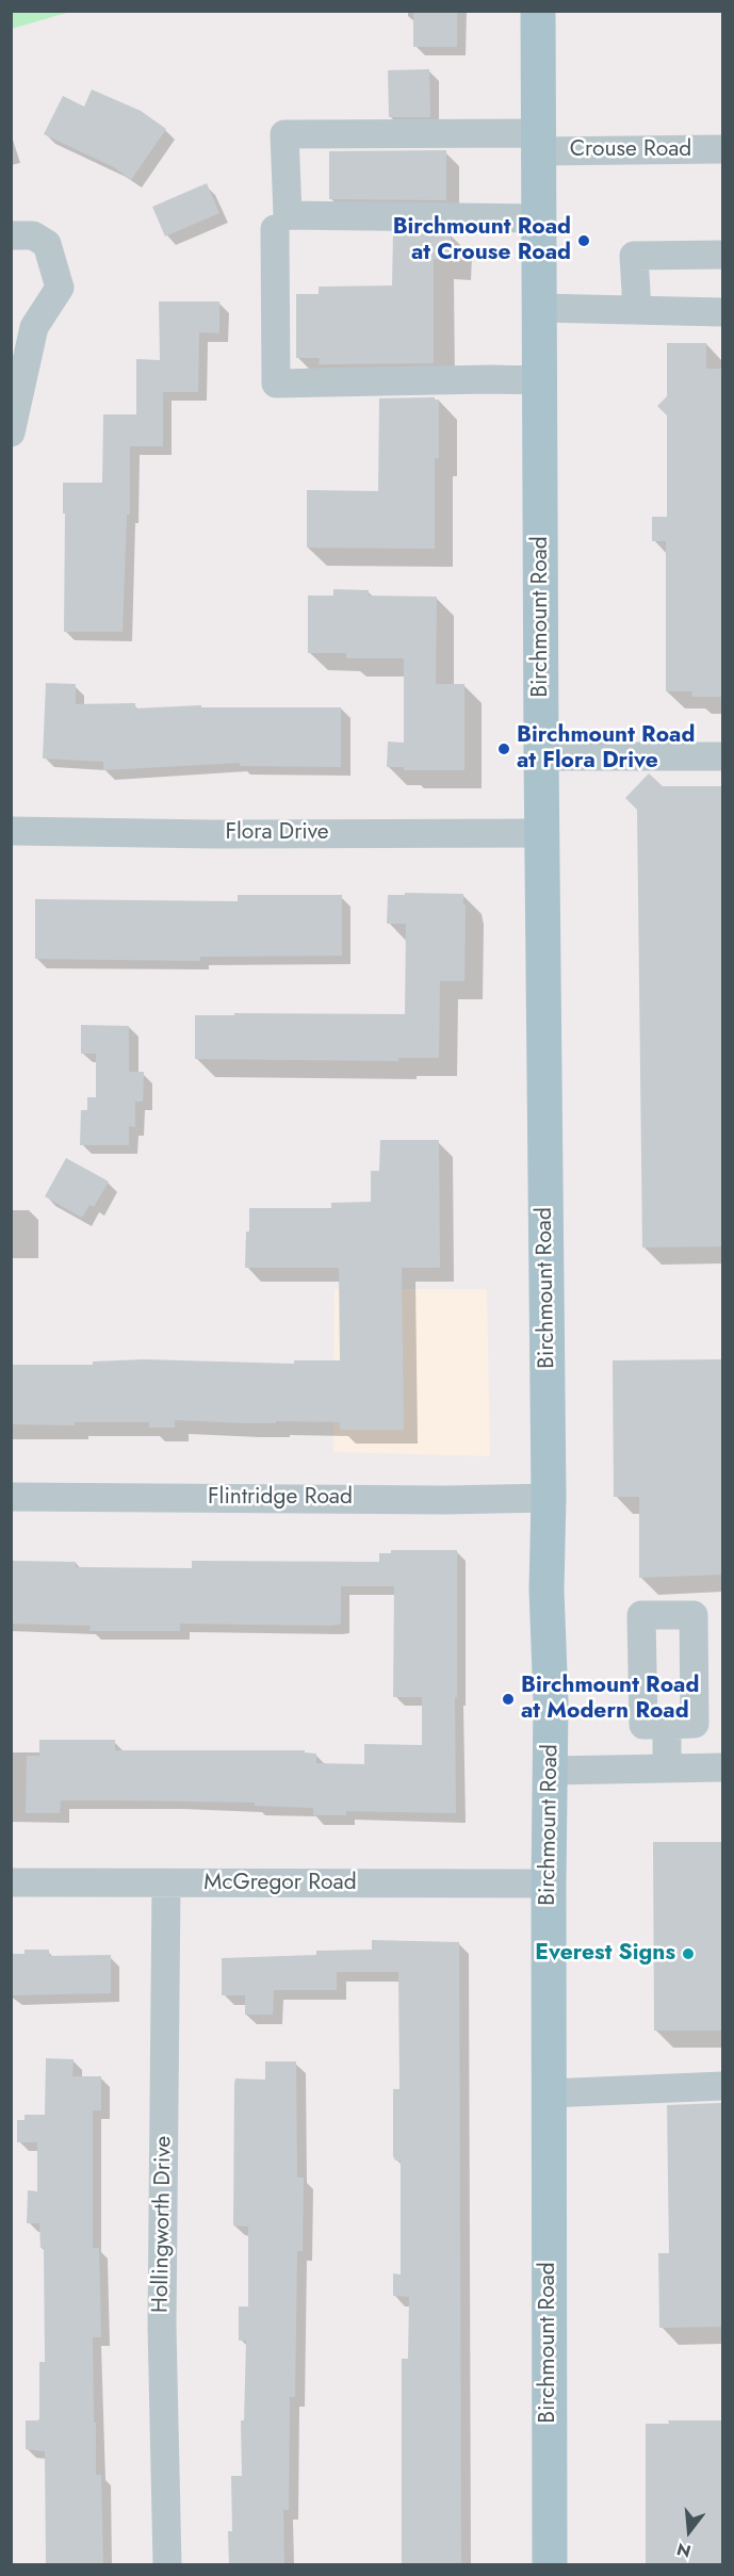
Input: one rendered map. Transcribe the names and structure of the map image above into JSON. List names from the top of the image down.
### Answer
{
  "streets": {
    "main road": ["Birchmount Road"],
    "street": [
      "Crouse Road",
      "Flora Drive",
      "Flintridge Road",
      "McGregor Road",
      "Hollingworth Drive"
    ]
  },
  "crossings": [
    ["Crouse Road", "Birchmount Road"],
    ["Birchmount Road", "Flora Drive"],
    ["Birchmount Road", "Flintridge Road"],
    ["Birchmount Road", "McGregor Road"],
    ["McGregor Road", "Hollingworth Drive"]
  ],
  "places": [
    "Birchmount Road at Crouse Road",
    "Birchmount Road at Flora Drive",
    "Birchmount Road at Modern Road",
    "Everest Signs"
  ],
  "north": "bottom"
}
